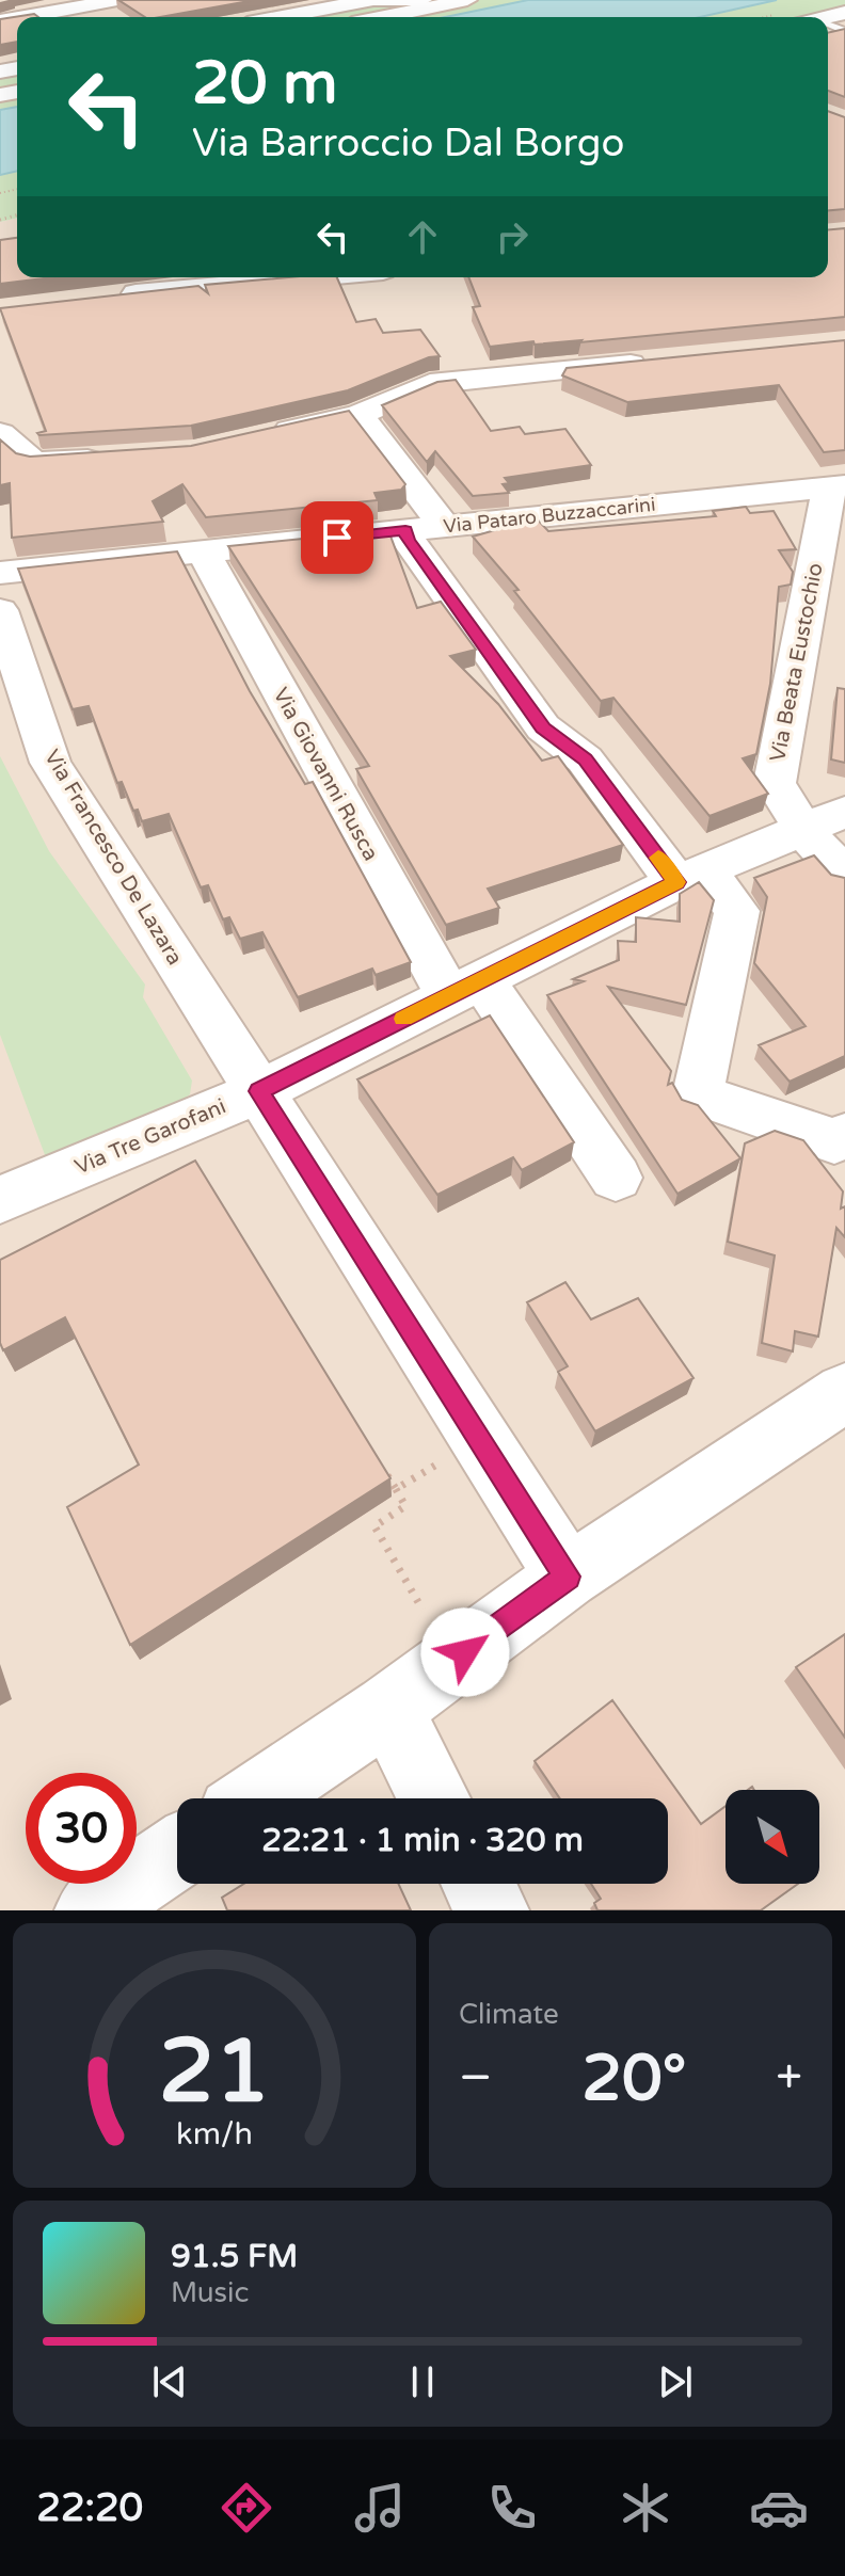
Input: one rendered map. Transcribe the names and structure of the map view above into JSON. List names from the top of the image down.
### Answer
{
  "streets": {
    "street": [
      "Via Pataro Buzzaccarini",
      "Via Beata Eustochio",
      "Via Giovanni Rusca",
      "Via Francesco De Lazara",
      "Via Tre Garofani"
    ]
  },
  "crossings": [
    ["Via Pataro Buzzaccarini", "Via Beata Eustochio"],
    ["Via Pataro Buzzaccarini", "Via Giovanni Rusca"],
    ["Via Beata Eustochio", "Via Tre Garofani"],
    ["Via Giovanni Rusca", "Via Tre Garofani"],
    ["Via Francesco De Lazara", "Via Tre Garofani"]
  ],
  "north": "bottom right",
  "page": {
    "turn": ["20 m", "Via Barroccio Dal Borgo"],
    "limit": "30",
    "trip": "22:21 · 1 min · 320 m",
    "tile": "Climate",
    "heat": ["−", "20°", "+"],
    "song": ["91.5 FM", "Music"],
    "tabs": "22:20",
    "gauge": ["21", "km/h"]
  }
}
